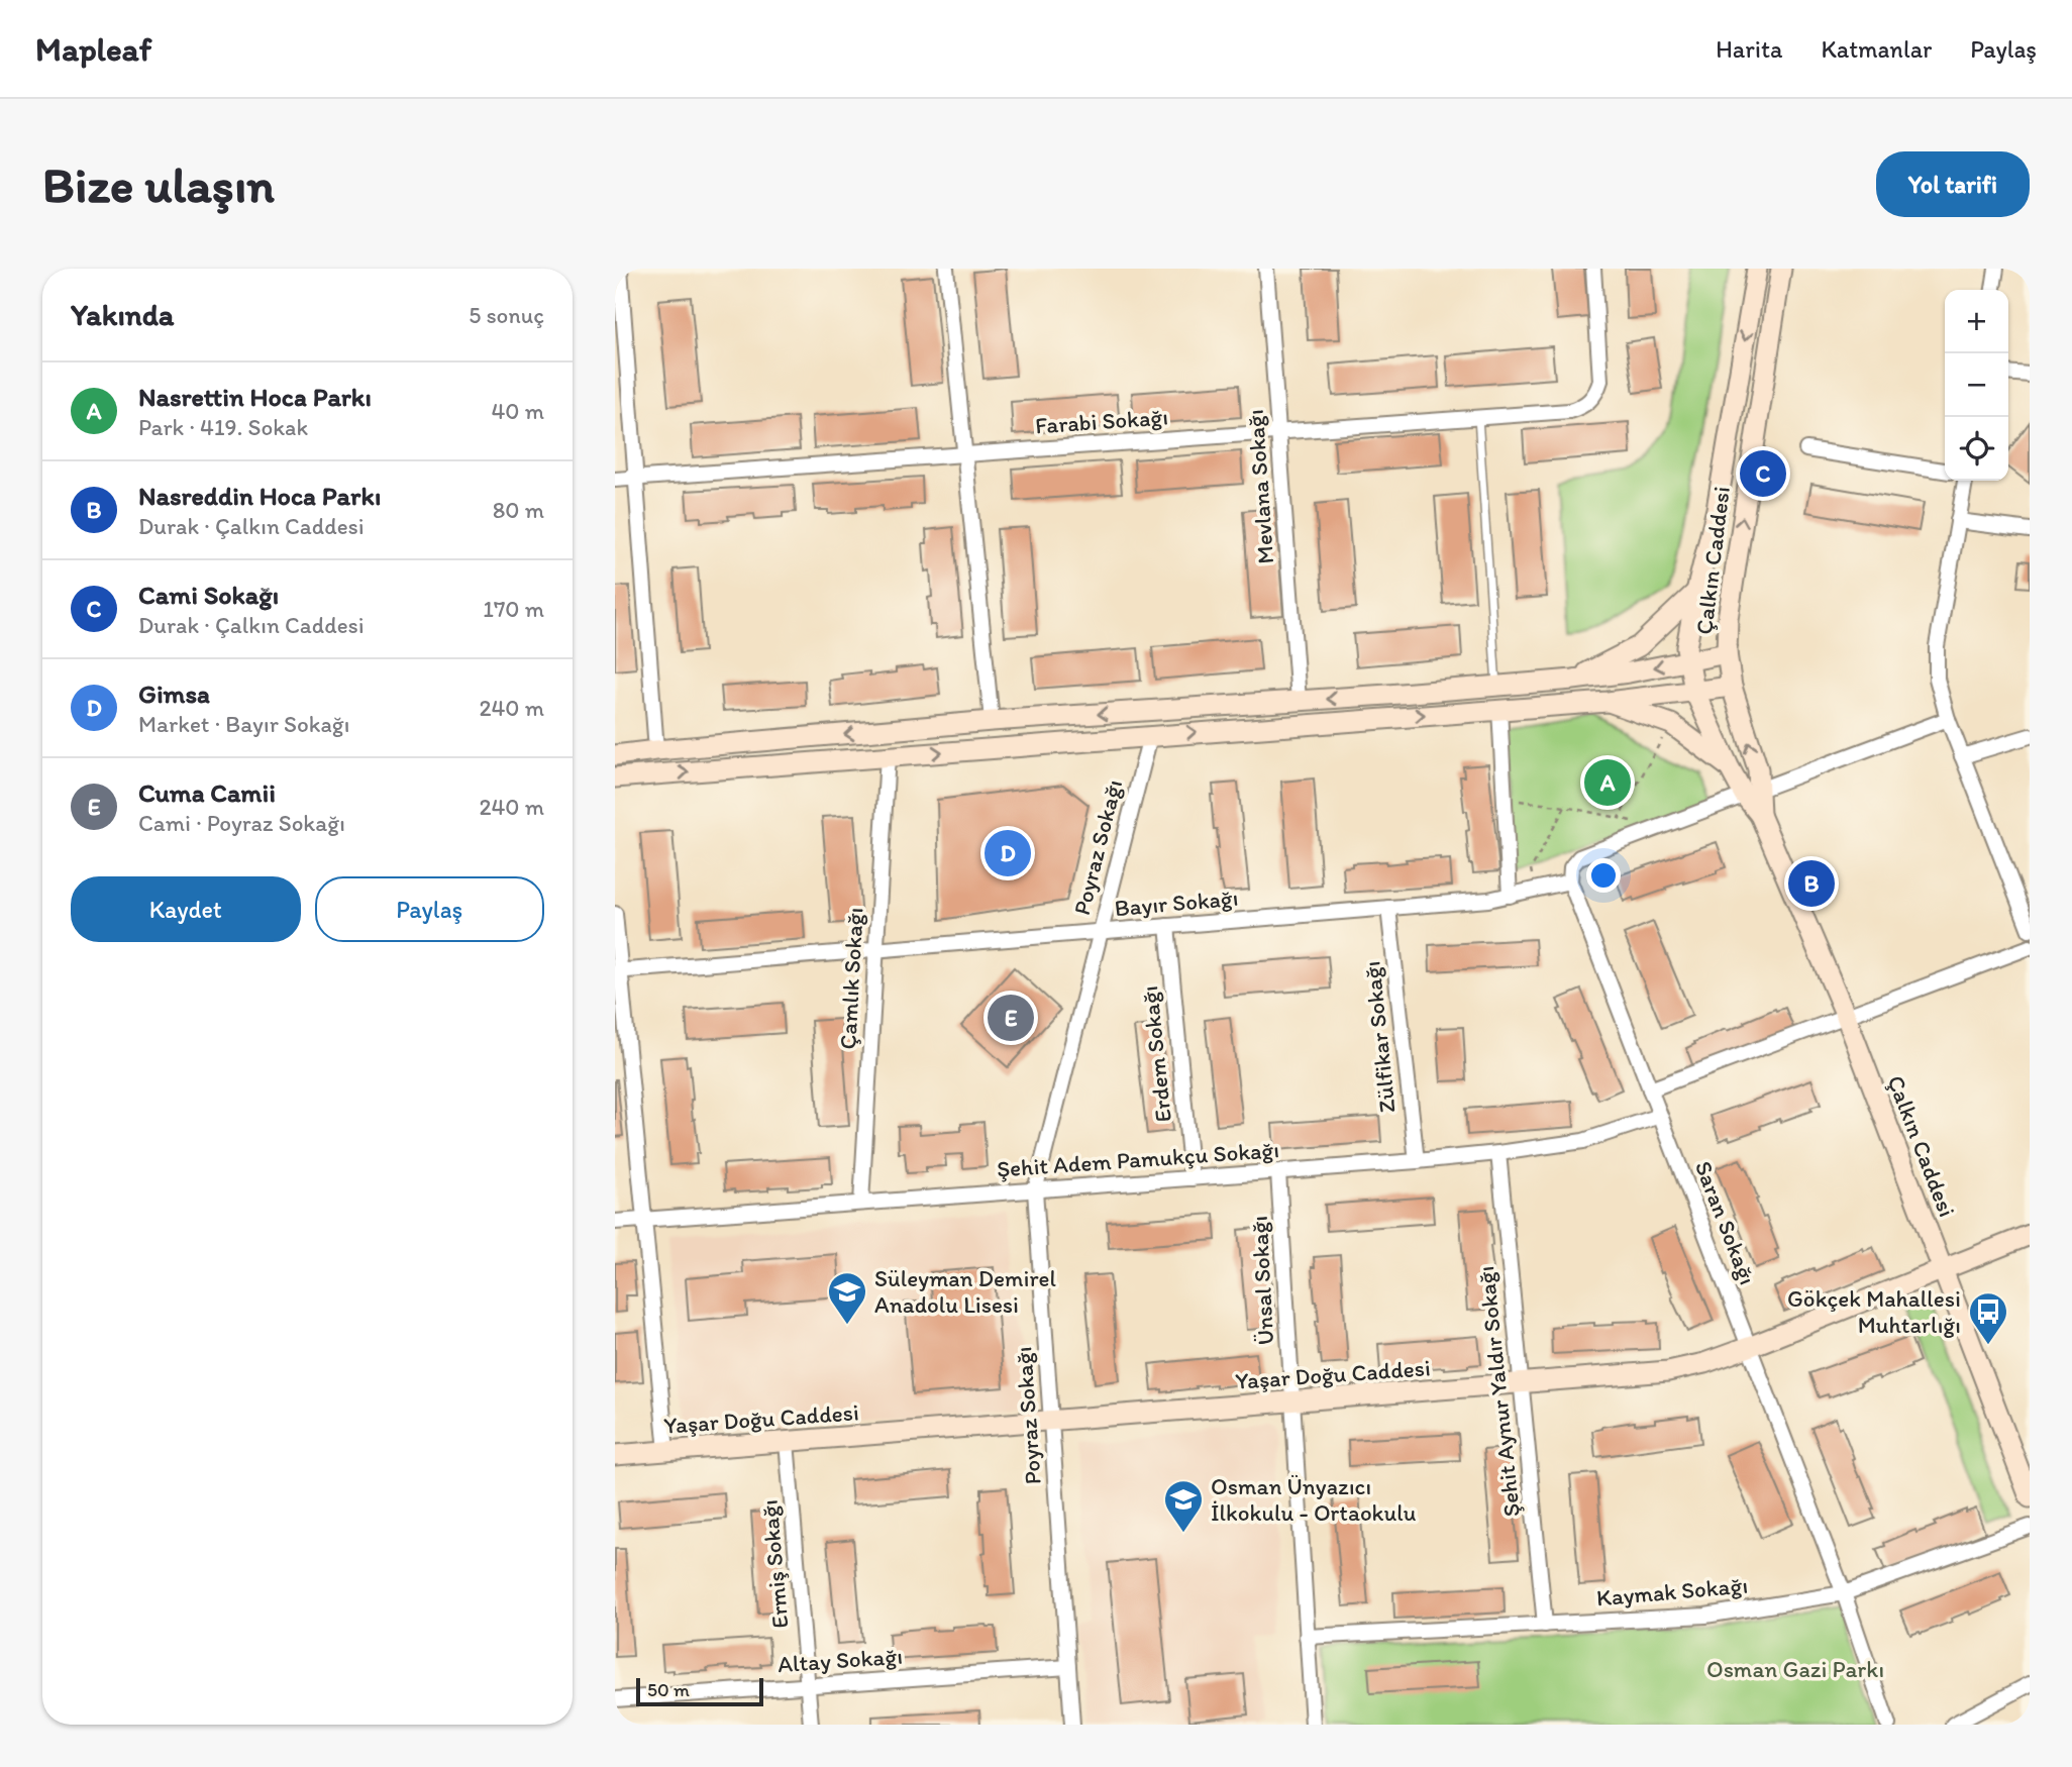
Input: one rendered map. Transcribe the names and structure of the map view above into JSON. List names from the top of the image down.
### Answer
{
  "streets": {
    "main road": ["Çalkın Caddesi", "Yaşar Doğu Caddesi"],
    "street": [
      "Farabi Sokağı",
      "Mevlana Sokağı",
      "Poyraz Sokağı",
      "Bayır Sokağı",
      "Çamlık Sokağı",
      "Zülfikar Sokağı",
      "Erdem Sokağı",
      "Şehit Adem Pamukçu Sokağı",
      "Saran Sokağı",
      "Ünsal Sokağı",
      "Şehit Aynur Yaldır Sokağı",
      "Ermiş Sokağı",
      "Kaymak Sokağı",
      "Altay Sokağı"
    ]
  },
  "crossings": [
    ["Farabi Sokağı", "Mevlana Sokağı"],
    ["Çalkın Caddesi", "Bayır Sokağı"],
    ["Çalkın Caddesi", "Yaşar Doğu Caddesi"],
    ["Poyraz Sokağı", "Bayır Sokağı"],
    ["Poyraz Sokağı", "Şehit Adem Pamukçu Sokağı"],
    ["Poyraz Sokağı", "Yaşar Doğu Caddesi"],
    ["Poyraz Sokağı", "Altay Sokağı"],
    ["Bayır Sokağı", "Çamlık Sokağı"],
    ["Bayır Sokağı", "Zülfikar Sokağı"],
    ["Bayır Sokağı", "Erdem Sokağı"],
    ["Bayır Sokağı", "Saran Sokağı"],
    ["Çamlık Sokağı", "Şehit Adem Pamukçu Sokağı"],
    ["Zülfikar Sokağı", "Şehit Adem Pamukçu Sokağı"],
    ["Erdem Sokağı", "Şehit Adem Pamukçu Sokağı"],
    ["Şehit Adem Pamukçu Sokağı", "Saran Sokağı"],
    ["Şehit Adem Pamukçu Sokağı", "Ünsal Sokağı"],
    ["Şehit Adem Pamukçu Sokağı", "Şehit Aynur Yaldır Sokağı"],
    ["Saran Sokağı", "Yaşar Doğu Caddesi"],
    ["Saran Sokağı", "Kaymak Sokağı"],
    ["Ünsal Sokağı", "Yaşar Doğu Caddesi"],
    ["Ünsal Sokağı", "Kaymak Sokağı"],
    ["Yaşar Doğu Caddesi", "Şehit Aynur Yaldır Sokağı"],
    ["Yaşar Doğu Caddesi", "Ermiş Sokağı"],
    ["Şehit Aynur Yaldır Sokağı", "Kaymak Sokağı"],
    ["Ermiş Sokağı", "Altay Sokağı"]
  ],
  "parks": ["Osman Gazi Parkı"],
  "places": {
    "school or university": ["Süleyman Demirel Anadolu Lisesi", "Osman Ünyazıcı İlkokulu - Ortaokulu"],
    "bus stop": ["Gökçek Mahallesi Muhtarlığı"]
  },
  "scale_bar": "50 m",
  "page": {
    "header": "Mapleaf",
    "nav": ["Harita", "Katmanlar", "Paylaş"],
    "buttons": [
      "Yol tarifi",
      ["Kaydet", "Paylaş"]
    ],
    "title": "Bize ulaşın",
    "heading": ["Yakında", "5 sonuç"],
    "map_buttons": ["+", "−"],
    "list": [
      {
        "mark": "A",
        "name": "Nasrettin Hoca Parkı",
        "note": "Park · 419. Sokak",
        "value": "40 m"
      },
      {
        "mark": "B",
        "name": "Nasreddin Hoca Parkı",
        "note": "Durak · Çalkın Caddesi",
        "value": "80 m"
      },
      {
        "mark": "C",
        "name": "Cami Sokağı",
        "note": "Durak · Çalkın Caddesi",
        "value": "170 m"
      },
      {
        "mark": "D",
        "name": "Gimsa",
        "note": "Market · Bayır Sokağı",
        "value": "240 m"
      },
      {
        "mark": "E",
        "name": "Cuma Camii",
        "note": "Cami · Poyraz Sokağı",
        "value": "240 m"
      }
    ],
    "pins": [
      "C",
      "A",
      "D",
      "B",
      "E"
    ],
    "scale": "50 m"
  }
}
